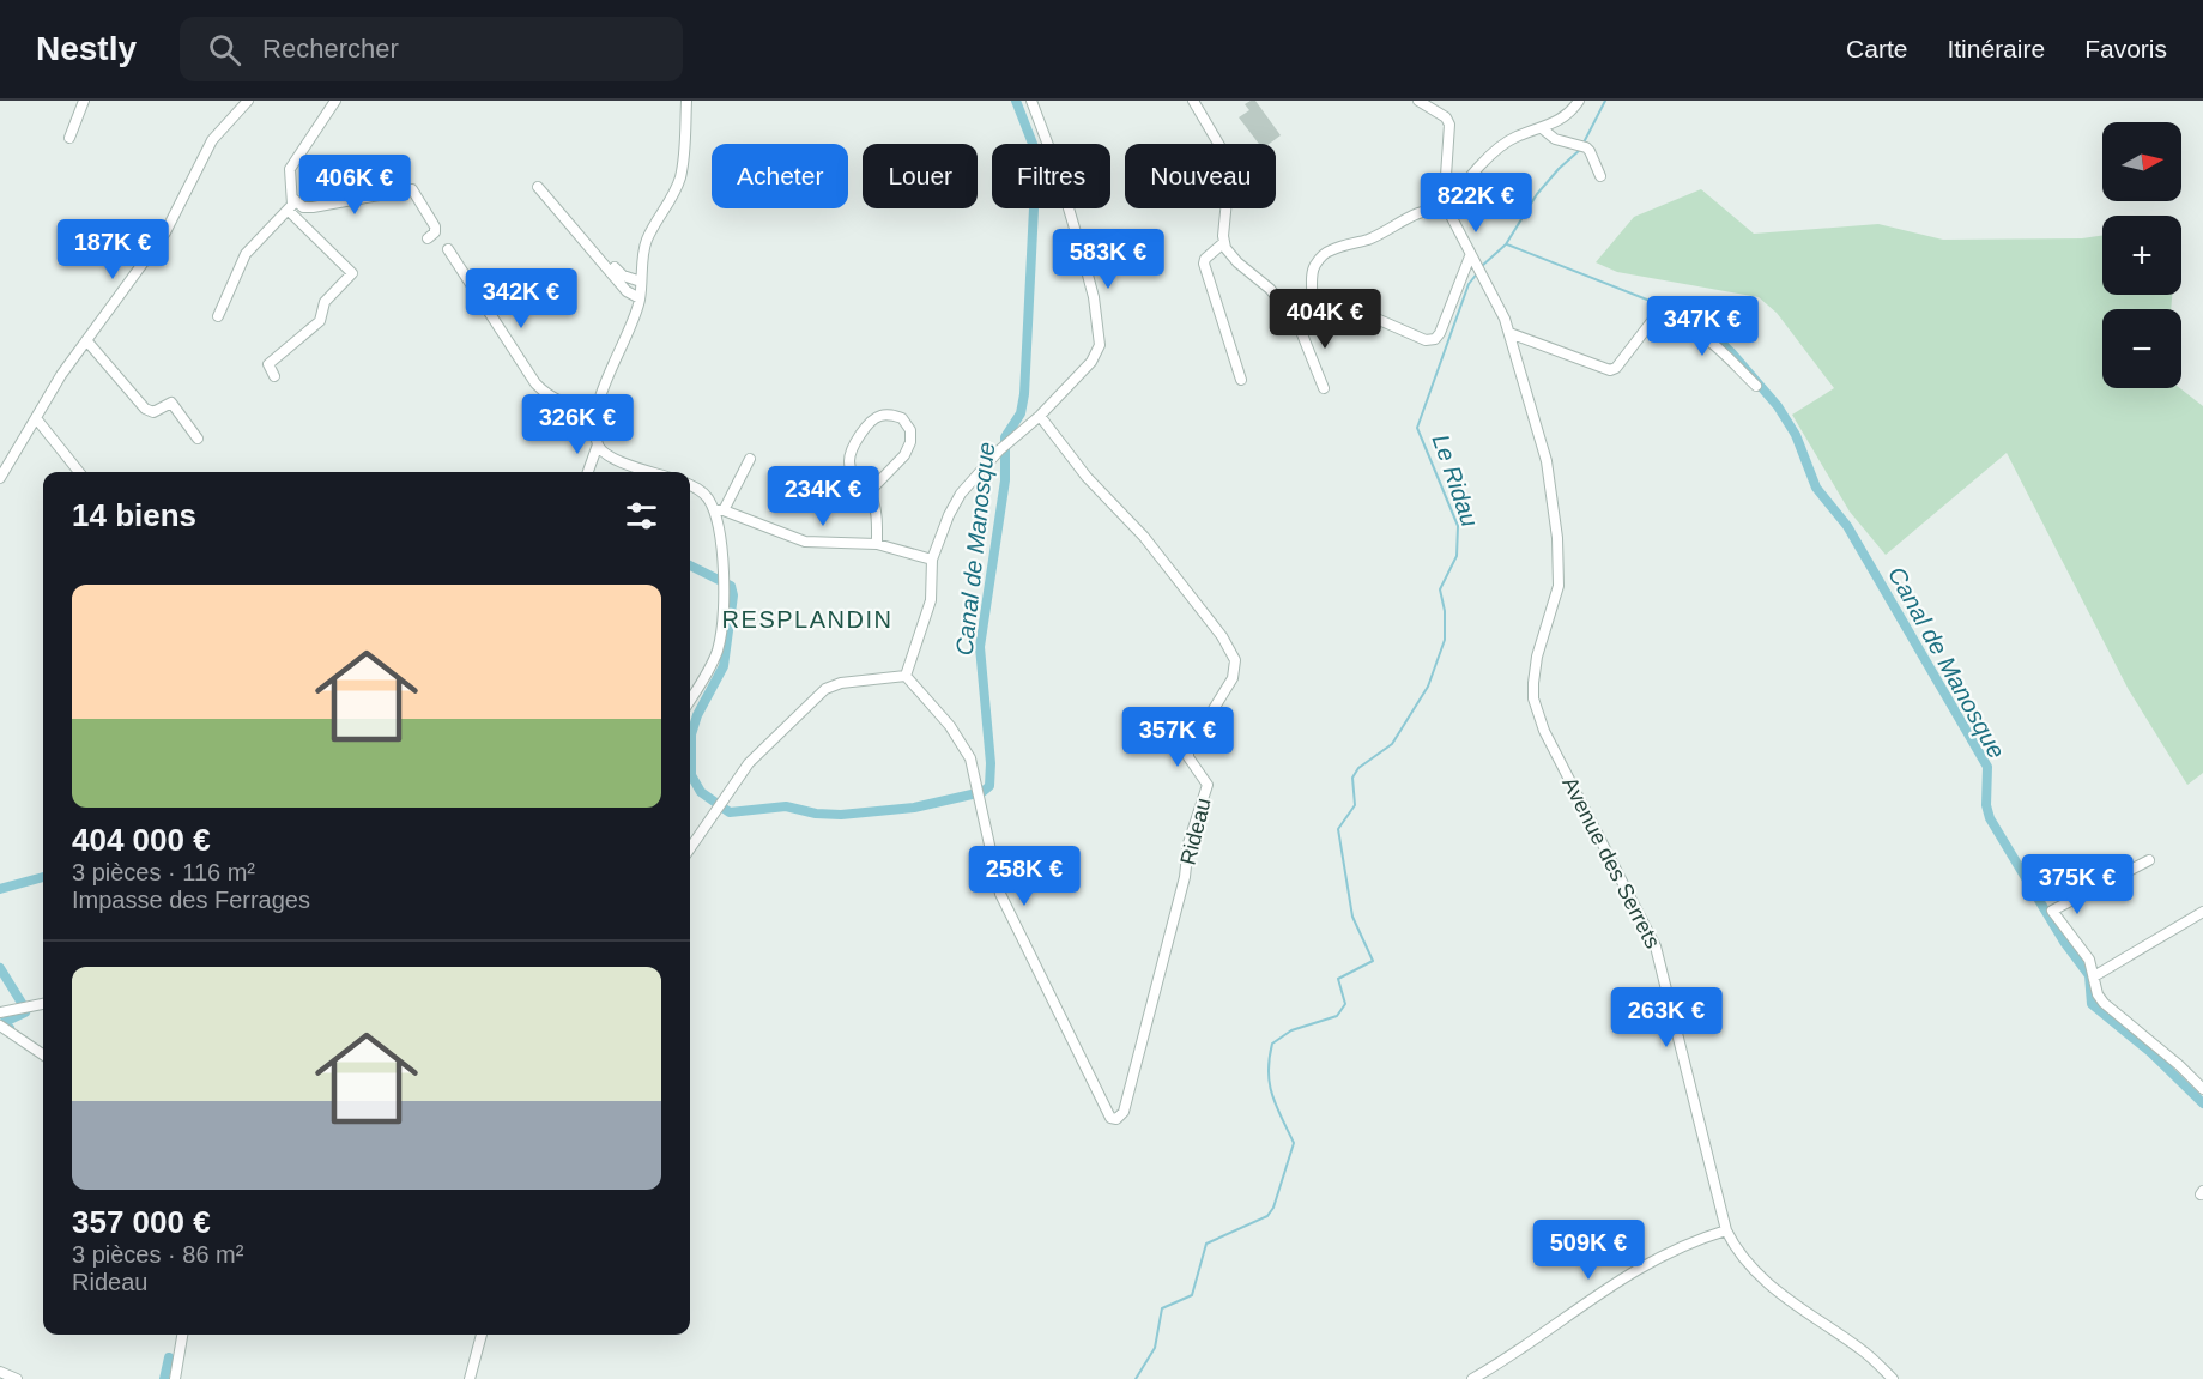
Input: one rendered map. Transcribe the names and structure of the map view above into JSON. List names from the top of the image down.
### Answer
{
  "streets": {
    "street": ["Rideau", "Avenue des Serrets"]
  },
  "districts": ["RESPLANDIN"],
  "water": ["Le Ridau", "Canal de Manosque"],
  "north": "right",
  "page": {
    "header": "Nestly",
    "search": "Rechercher",
    "nav": ["Carte", "Itinéraire", "Favoris"],
    "map_buttons": ["+", "−"],
    "chip": [
      "Acheter",
      "Louer",
      "Filtres",
      "Nouveau"
    ],
    "price": [
      "406K €",
      "822K €",
      "187K €",
      "583K €",
      "342K €",
      "404K €",
      "347K €",
      "326K €",
      "234K €",
      "357K €",
      "258K €",
      "375K €",
      "263K €",
      "509K €"
    ],
    "heading": "14 biens",
    "list": [
      {
        "name": "404 000 €",
        "note": "3 pièces · 116 m² · Impasse des Ferrages"
      },
      {
        "name": "357 000 €",
        "note": "3 pièces · 86 m² · Rideau"
      }
    ]
  }
}
